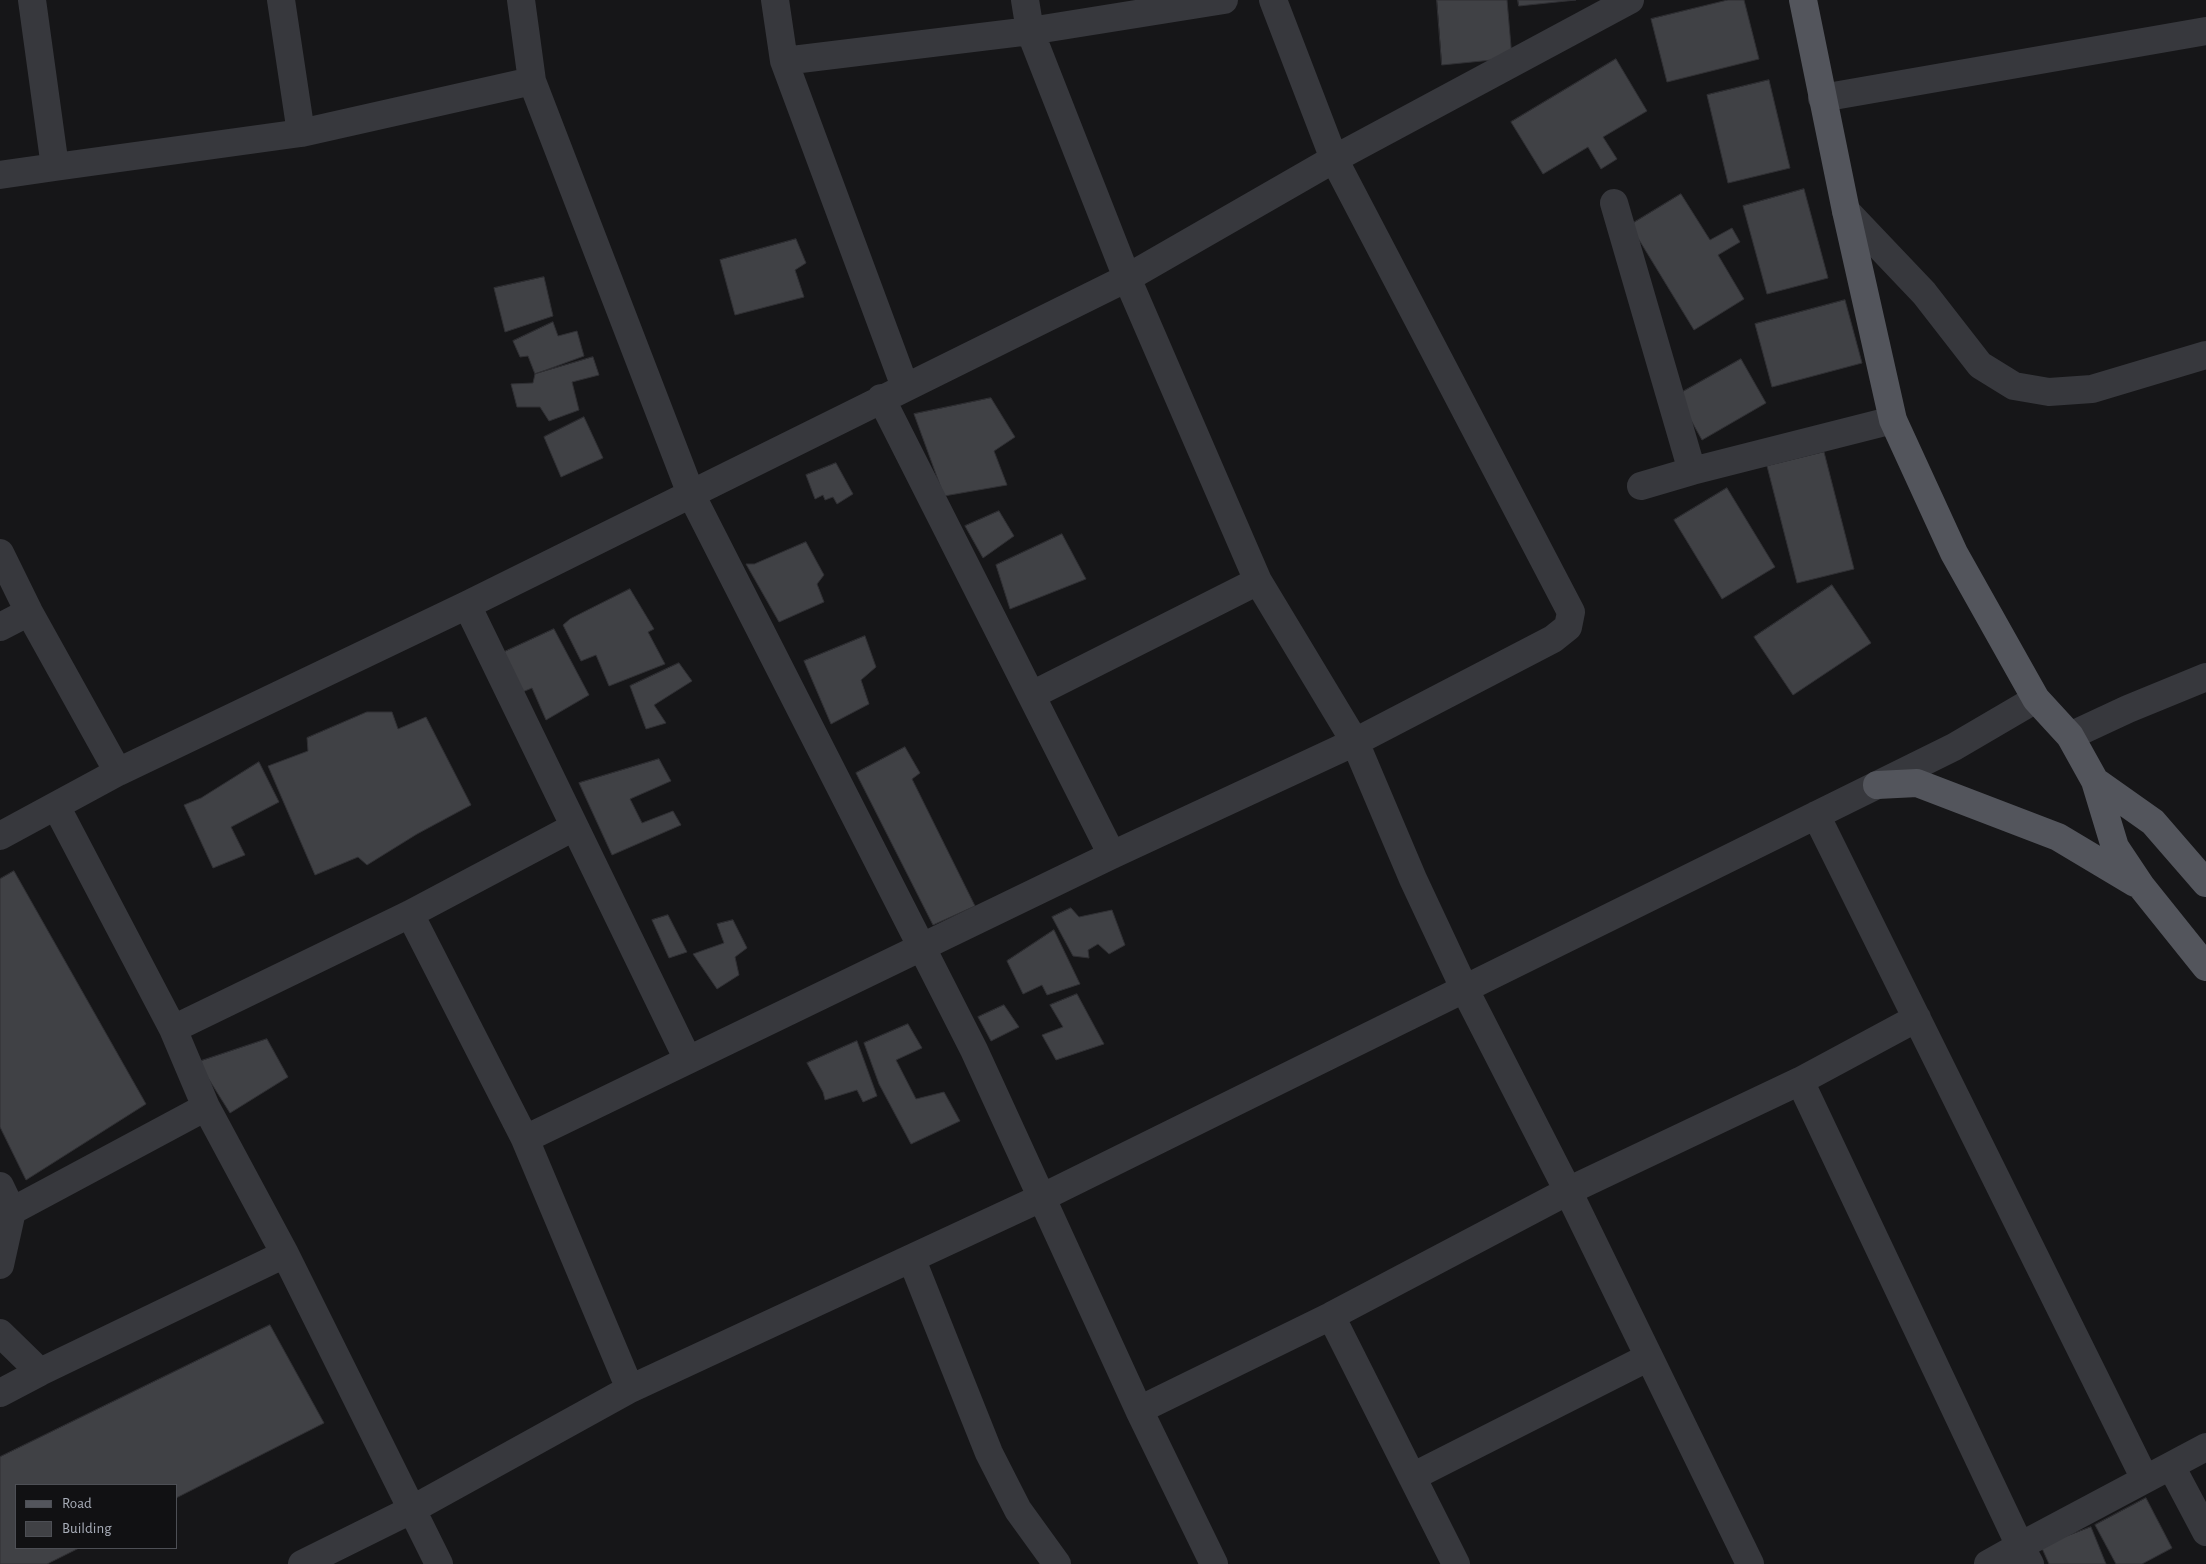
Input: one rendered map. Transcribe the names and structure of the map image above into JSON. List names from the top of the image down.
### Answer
{
  "legend": ["Road", "Building"]
}
